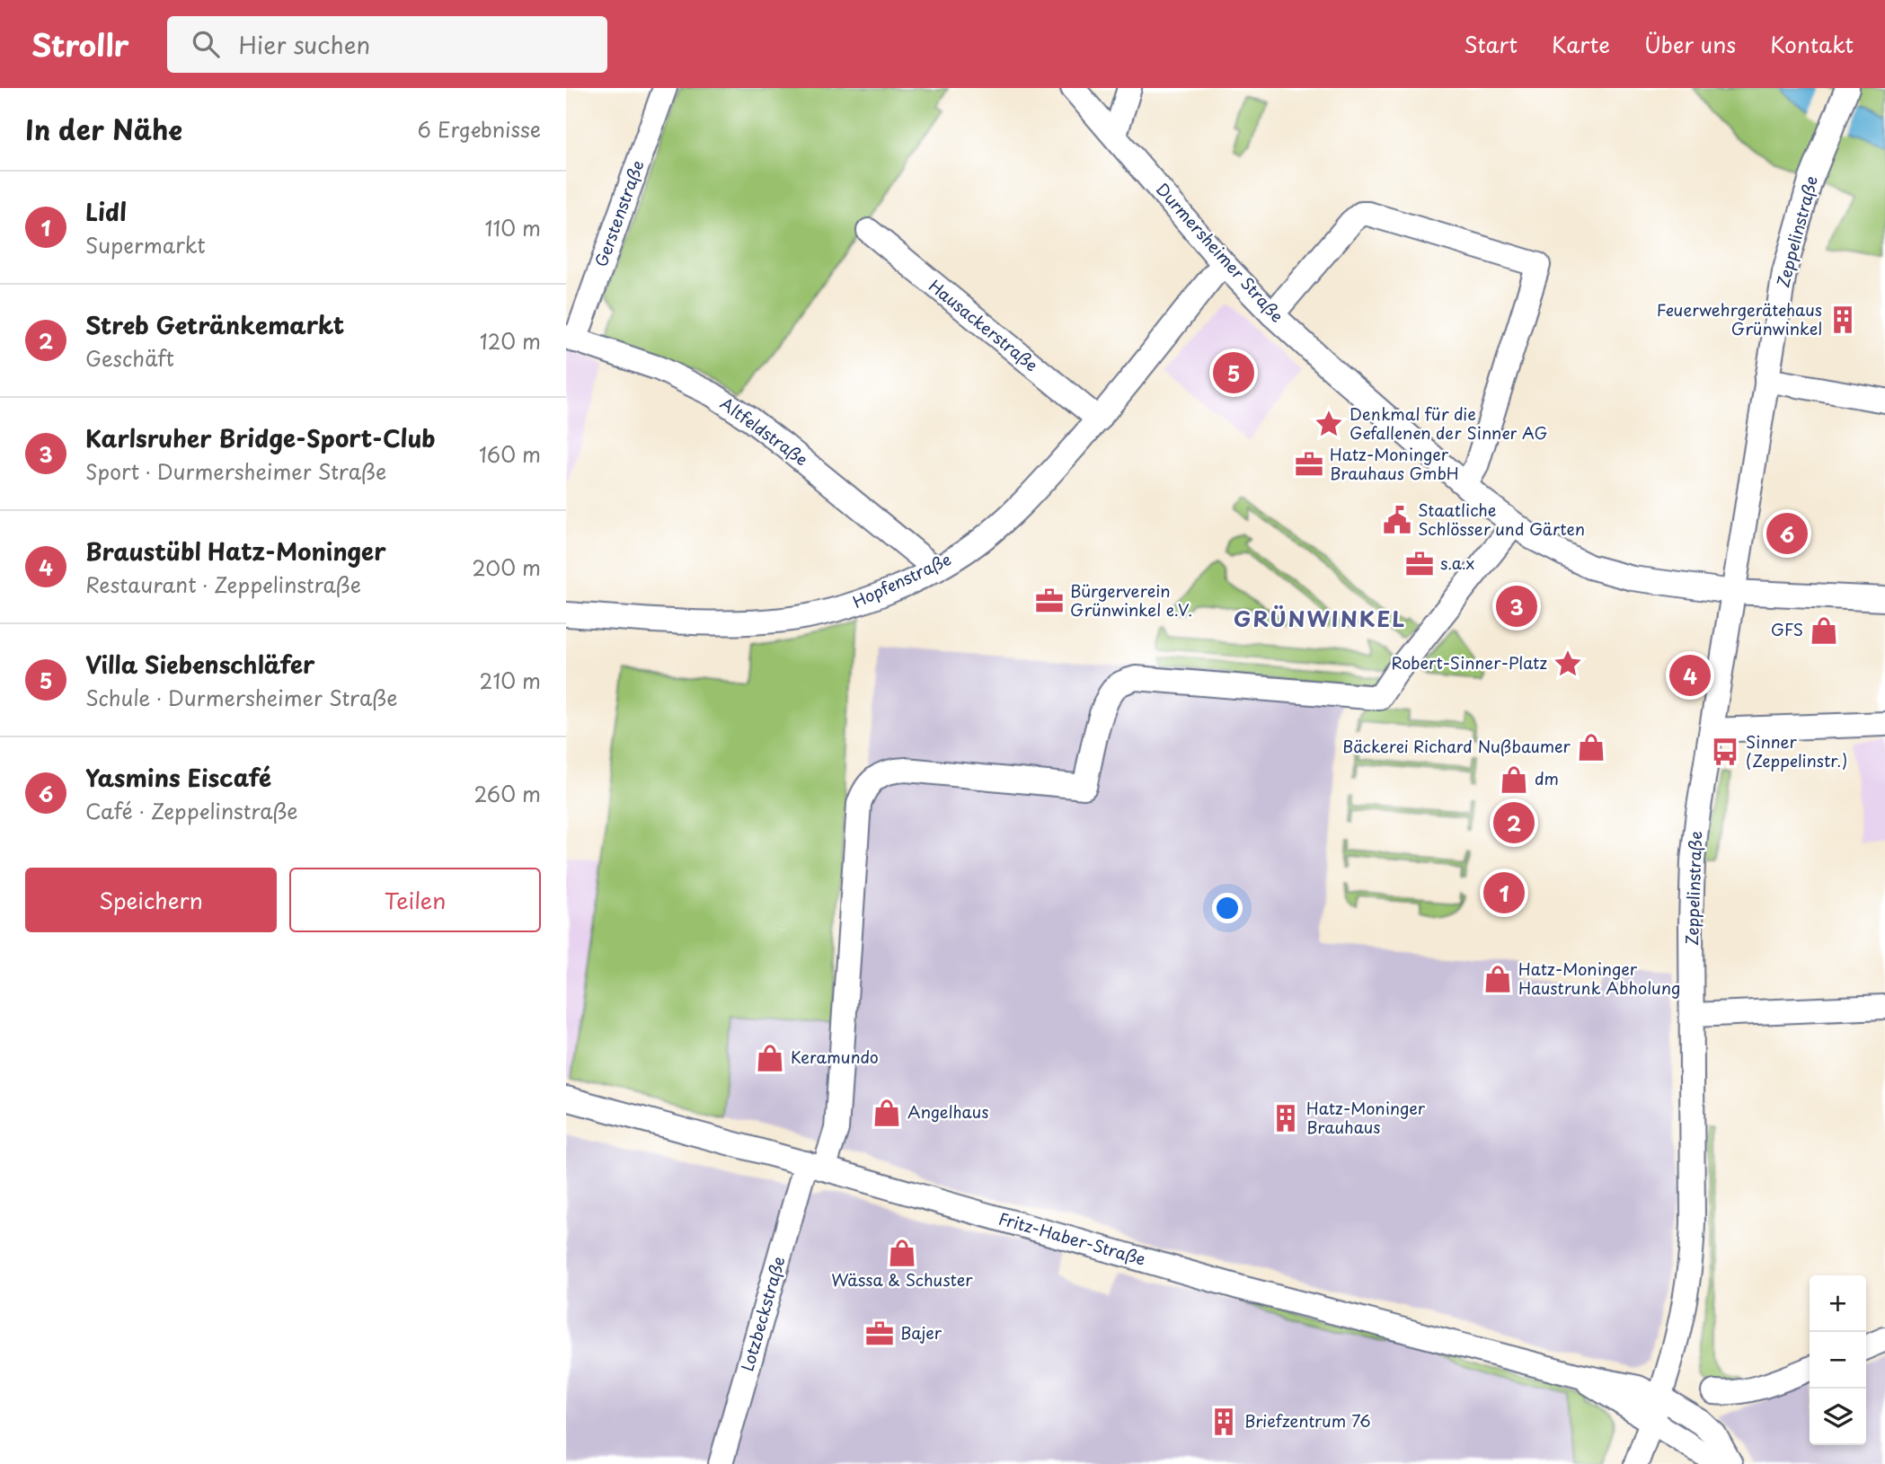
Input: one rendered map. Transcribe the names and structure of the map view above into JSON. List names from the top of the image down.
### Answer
{
  "streets": {
    "street": [
      "Gerstenstraße",
      "Zeppelinstraße",
      "Durmersheimer Straße",
      "Hausackerstraße",
      "Altfeldstraße",
      "Hopfenstraße",
      "Fritz-Haber-Straße",
      "Lotzbeckstraße"
    ]
  },
  "crossings": [
    ["Gerstenstraße", "Altfeldstraße"],
    ["Zeppelinstraße", "Durmersheimer Straße"],
    ["Zeppelinstraße", "Fritz-Haber-Straße"],
    ["Durmersheimer Straße", "Hopfenstraße"],
    ["Durmersheimer Straße", "Lotzbeckstraße"],
    ["Hausackerstraße", "Hopfenstraße"],
    ["Altfeldstraße", "Hopfenstraße"],
    ["Fritz-Haber-Straße", "Lotzbeckstraße"]
  ],
  "districts": ["GRÜNWINKEL"],
  "places": {
    "building": ["Feuerwehrgerätehaus Grünwinkel", "Hatz-Moninger Brauhaus", "Briefzentrum 76"],
    "place": ["Denkmal für die Gefallenen der Sinner AG", "Robert-Sinner-Platz"],
    "office": [
      "Hatz-Moninger Brauhaus GmbH",
      "s.a.x",
      "Bürgerverein Grünwinkel e.V.",
      "Bajer"
    ],
    "public building": ["Staatliche Schlösser und Gärten"],
    "shop": [
      "GFS",
      "Bäckerei Richard Nußbaumer",
      "dm",
      "Hatz-Moninger Haustrunk Abholung",
      "Keramundo",
      "Angelhaus",
      "Wässa & Schuster"
    ],
    "bus stop": ["Sinner (Zeppelinstr.)"]
  },
  "page": {
    "header": "Strollr",
    "search": "Hier suchen",
    "nav": [
      "Start",
      "Karte",
      "Über uns",
      "Kontakt"
    ],
    "heading": ["In der Nähe", "6 Ergebnisse"],
    "list": [
      {
        "mark": "1",
        "name": "Lidl",
        "note": "Supermarkt",
        "value": "110 m"
      },
      {
        "mark": "2",
        "name": "Streb Getränkemarkt",
        "note": "Geschäft",
        "value": "120 m"
      },
      {
        "mark": "3",
        "name": "Karlsruher Bridge-Sport-Club",
        "note": "Sport · Durmersheimer Straße",
        "value": "160 m"
      },
      {
        "mark": "4",
        "name": "Braustübl Hatz-Moninger",
        "note": "Restaurant · Zeppelinstraße",
        "value": "200 m"
      },
      {
        "mark": "5",
        "name": "Villa Siebenschläfer",
        "note": "Schule · Durmersheimer Straße",
        "value": "210 m"
      },
      {
        "mark": "6",
        "name": "Yasmins Eiscafé",
        "note": "Café · Zeppelinstraße",
        "value": "260 m"
      }
    ],
    "pins": [
      "5",
      "6",
      "3",
      "4",
      "2",
      "1"
    ],
    "buttons": ["Speichern", "Teilen"],
    "map_buttons": ["+", "−"]
  }
}
